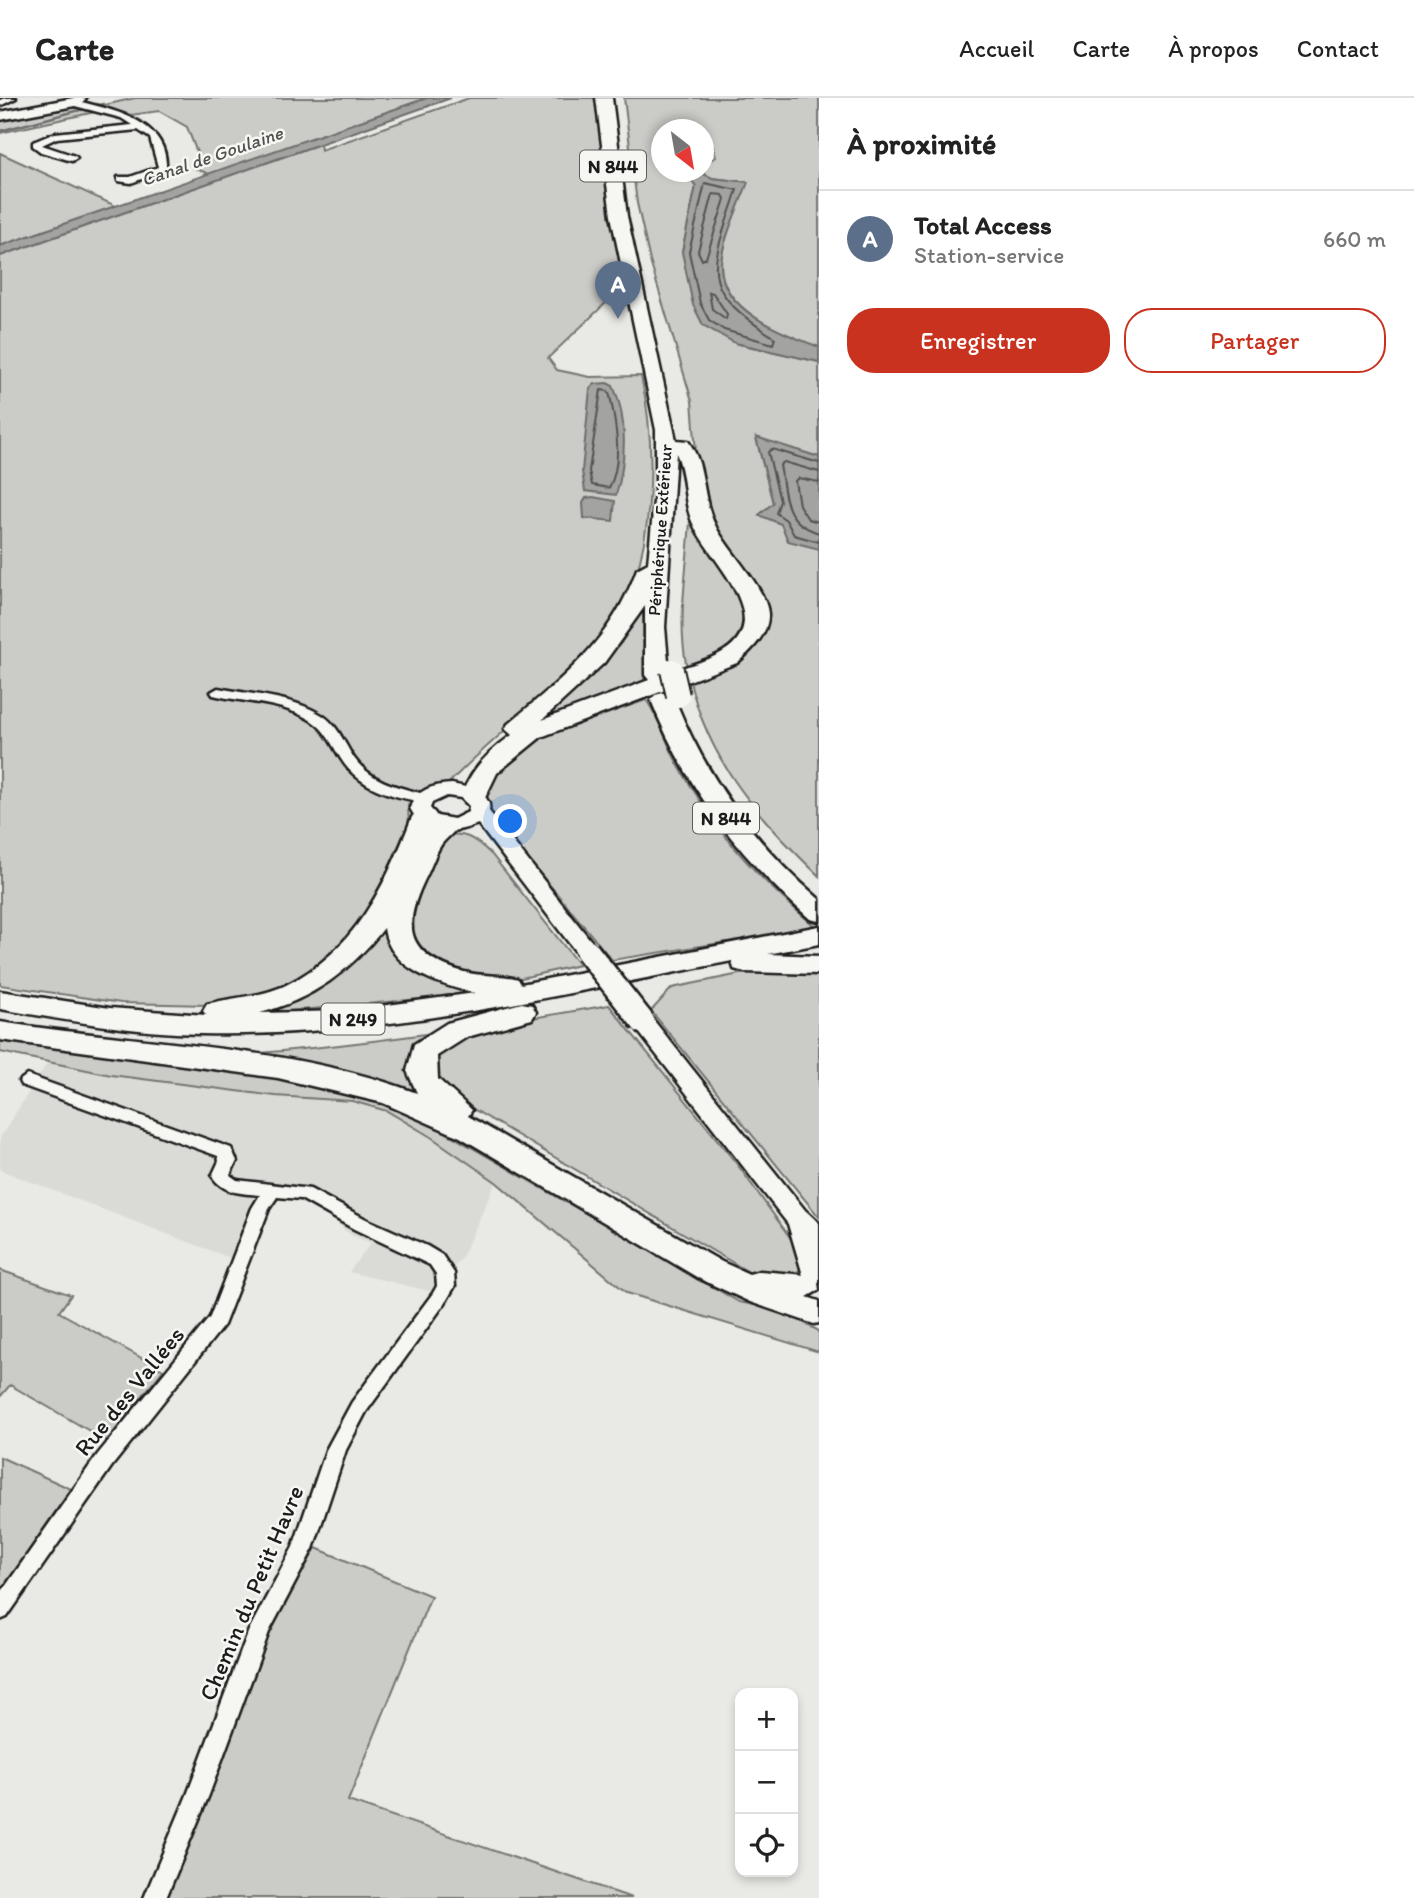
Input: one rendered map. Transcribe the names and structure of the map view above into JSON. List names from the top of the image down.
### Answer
{
  "streets": {
    "highway": ["N 844", "Périphérique Extérieur", "N 249"],
    "street": ["Rue des Vallées", "Chemin du Petit Havre"]
  },
  "crossings": [
    ["N 844", "Périphérique Extérieur"],
    ["Rue des Vallées", "Chemin du Petit Havre"]
  ],
  "water": ["Canal de Goulaine"],
  "north": "bottom right",
  "page": {
    "header": "Carte",
    "nav": [
      "Accueil",
      "Carte",
      "À propos",
      "Contact"
    ],
    "heading": "À proximité",
    "list": [
      {
        "mark": "A",
        "name": "Total Access",
        "note": "Station-service",
        "value": "660 m"
      }
    ],
    "pins": "A",
    "buttons": ["Enregistrer", "Partager"],
    "map_buttons": ["+", "−"]
  }
}
